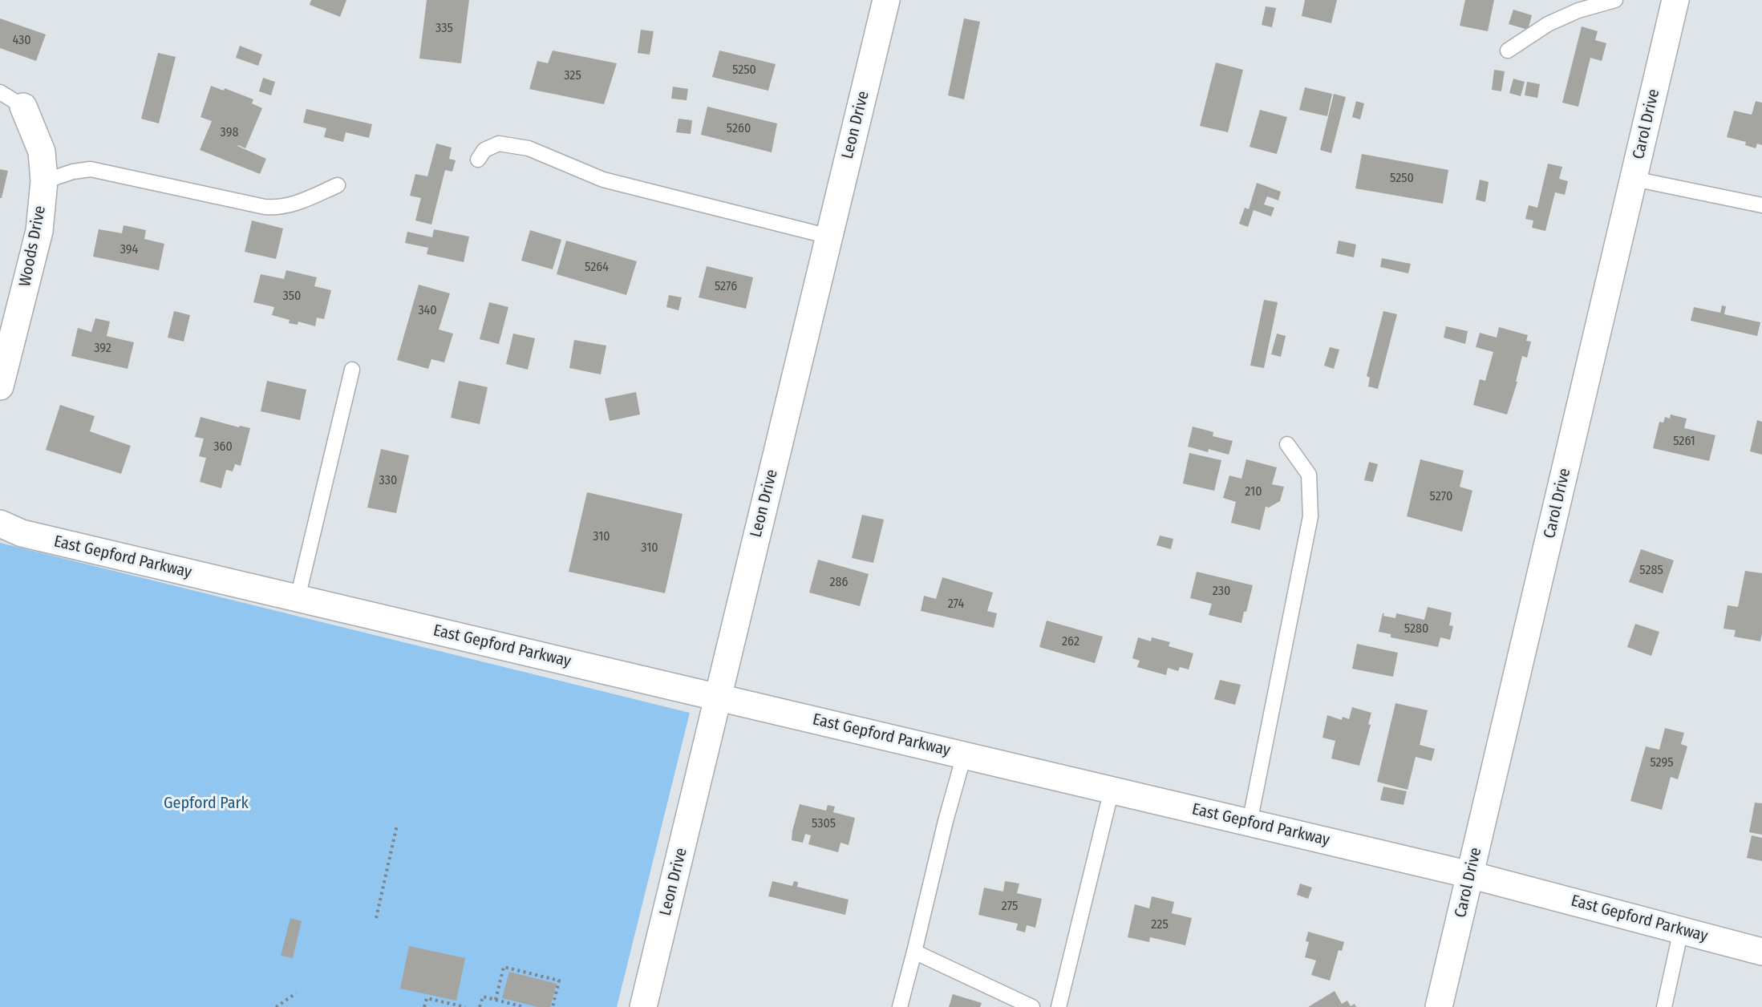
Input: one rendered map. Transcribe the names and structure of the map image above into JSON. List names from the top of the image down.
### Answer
{
  "streets": {
    "street": [
      "Carol Drive",
      "Leon Drive",
      "Woods Drive",
      "East Gepford Parkway"
    ]
  },
  "crossings": [
    ["Carol Drive", "East Gepford Parkway"],
    ["Leon Drive", "East Gepford Parkway"]
  ],
  "parks": ["Gepford Park"],
  "house_numbers": [
    "335",
    "430",
    "5250",
    "325",
    "5260",
    "398",
    "5250",
    "394",
    "5264",
    "5276",
    "350",
    "340",
    "392",
    "5261",
    "360",
    "330",
    "210",
    "5270",
    "310",
    "310",
    "5285",
    "286",
    "230",
    "274",
    "5280",
    "262",
    "5295",
    "5305",
    "275",
    "225"
  ]
}
